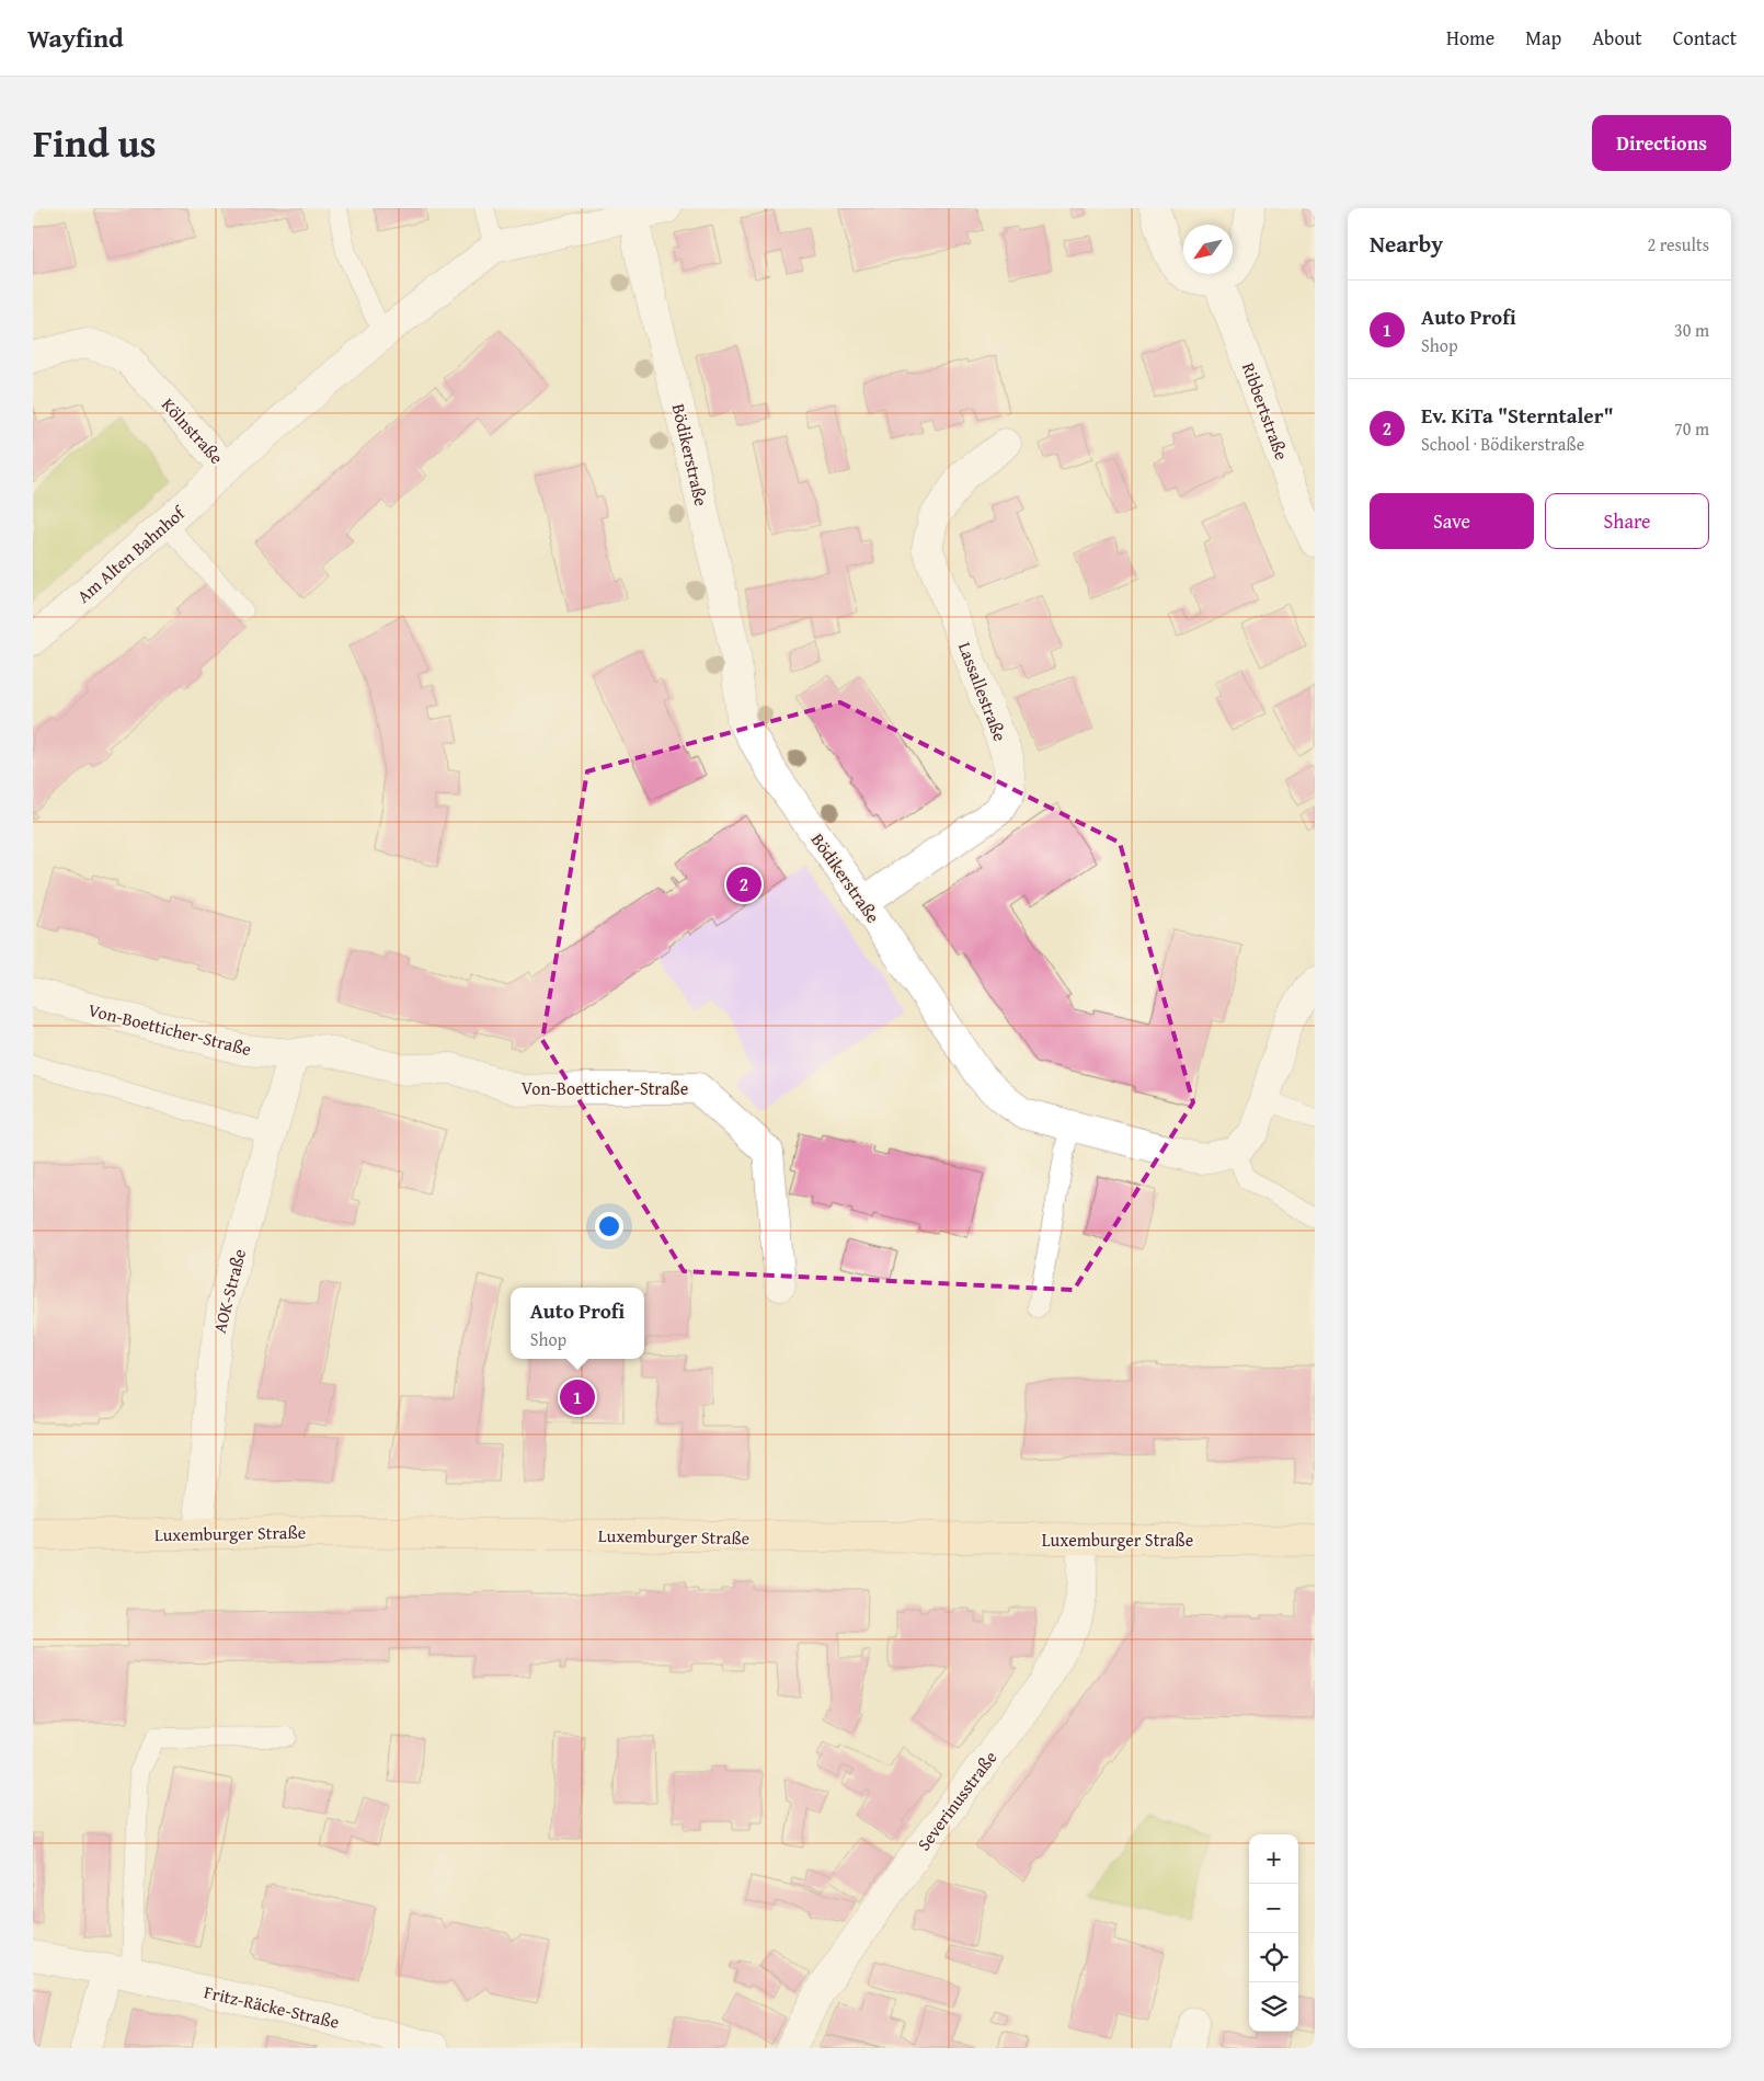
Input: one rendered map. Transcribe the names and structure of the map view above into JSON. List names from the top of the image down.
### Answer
{
  "streets": {
    "street": [
      "Ribbertstraße",
      "Kölnstraße",
      "Bödikerstraße",
      "Am Alten Bahnhof",
      "Lassallestraße",
      "Von-Boetticher-Straße",
      "AOK-Straße",
      "Luxemburger Straße",
      "Severinusstraße",
      "Fritz-Räcke-Straße"
    ]
  },
  "crossings": [
    ["Kölnstraße", "Bödikerstraße"],
    ["Kölnstraße", "Am Alten Bahnhof"],
    ["Bödikerstraße", "Lassallestraße"],
    ["Von-Boetticher-Straße", "AOK-Straße"],
    ["AOK-Straße", "Luxemburger Straße"],
    ["Luxemburger Straße", "Severinusstraße"]
  ],
  "north": "bottom left",
  "page": {
    "header": "Wayfind",
    "nav": [
      "Home",
      "Map",
      "About",
      "Contact"
    ],
    "title": "Find us",
    "buttons": [
      "Directions",
      ["Save", "Share"]
    ],
    "heading": ["Nearby", "2 results"],
    "list": [
      {
        "mark": "1",
        "name": "Auto Profi",
        "note": "Shop",
        "value": "30 m"
      },
      {
        "mark": "2",
        "name": "Ev. KiTa \"Sterntaler\"",
        "note": "School · Bödikerstraße",
        "value": "70 m"
      }
    ],
    "pins": ["2", "1"],
    "popup": ["Auto Profi", "Shop"],
    "map_buttons": ["+", "−"]
  }
}
